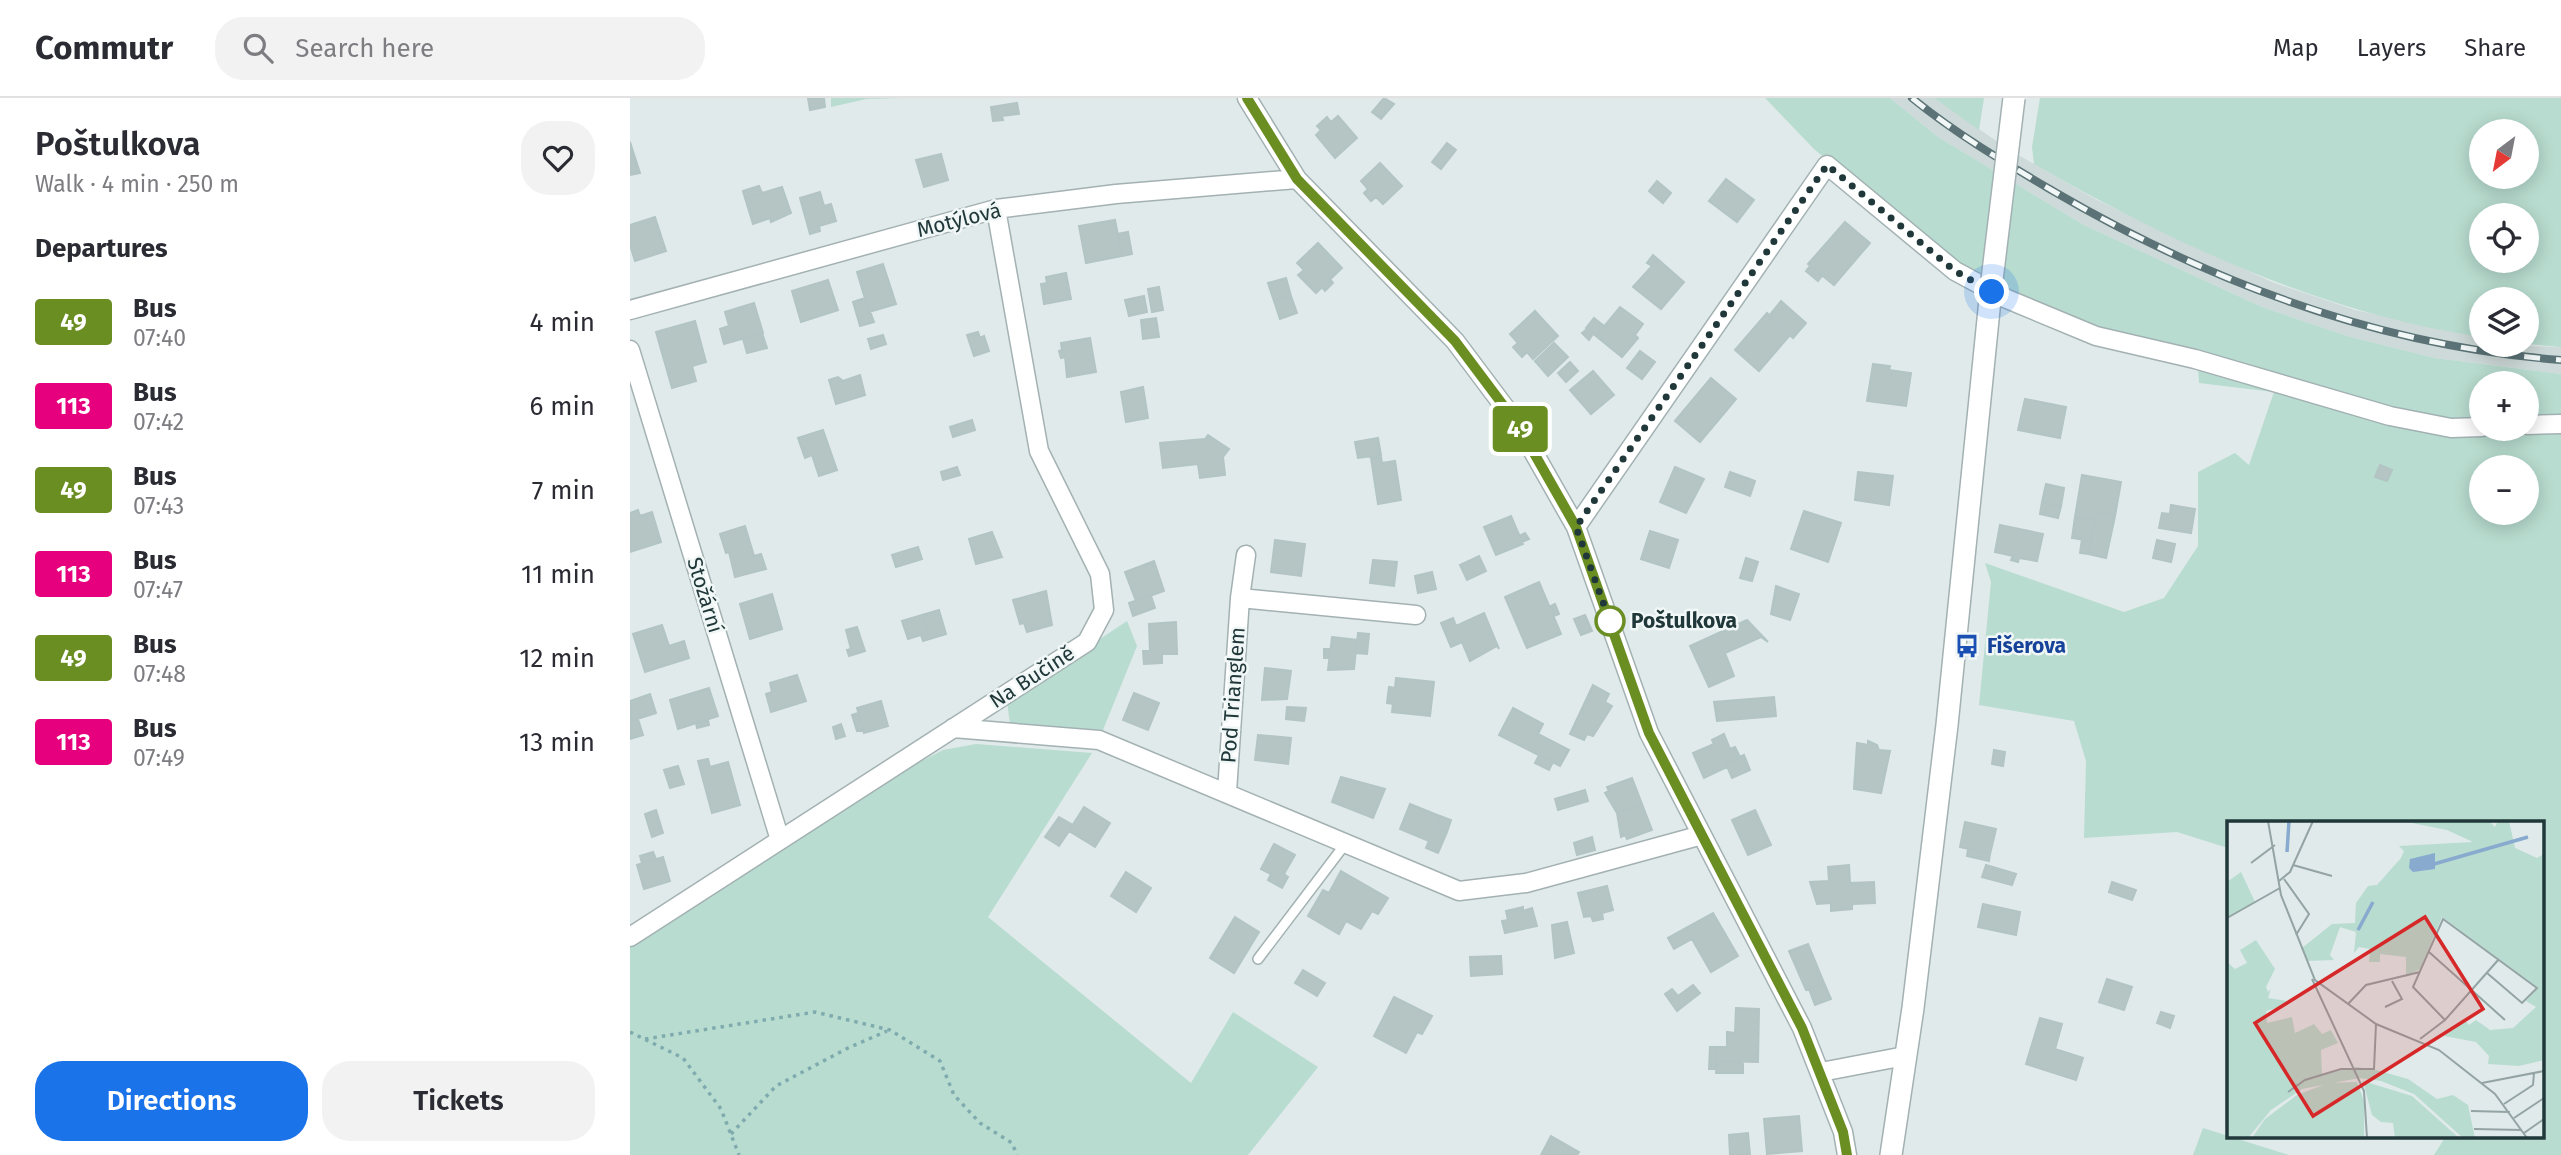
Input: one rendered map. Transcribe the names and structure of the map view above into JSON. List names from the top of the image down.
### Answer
{
  "streets": {
    "street": [
      "Motýlová",
      "Stožární",
      "Na Bučině",
      "Pod Trianglem"
    ]
  },
  "crossings": [
    ["Motýlová", "Na Bučině"],
    ["Stožární", "Na Bučině"]
  ],
  "places": {
    "other": ["Poštulkova"],
    "bus stop": ["Fišerova"]
  },
  "lines": ["bus line 49"],
  "north": "bottom left",
  "page": {
    "header": "Commutr",
    "search": "Search here",
    "nav": ["Map", "Layers", "Share"],
    "heading": [
      ["Poštulkova", "Walk · 4 min · 250 m"],
      "Departures"
    ],
    "on_map": "49",
    "map_buttons": ["+", "−"],
    "list": [
      {
        "mark": "49",
        "name": "Bus",
        "note": "07:40",
        "value": "4 min"
      },
      {
        "mark": "113",
        "name": "Bus",
        "note": "07:42",
        "value": "6 min"
      },
      {
        "mark": "49",
        "name": "Bus",
        "note": "07:43",
        "value": "7 min"
      },
      {
        "mark": "113",
        "name": "Bus",
        "note": "07:47",
        "value": "11 min"
      },
      {
        "mark": "49",
        "name": "Bus",
        "note": "07:48",
        "value": "12 min"
      },
      {
        "mark": "113",
        "name": "Bus",
        "note": "07:49",
        "value": "13 min"
      }
    ],
    "buttons": ["Directions", "Tickets"]
  }
}
